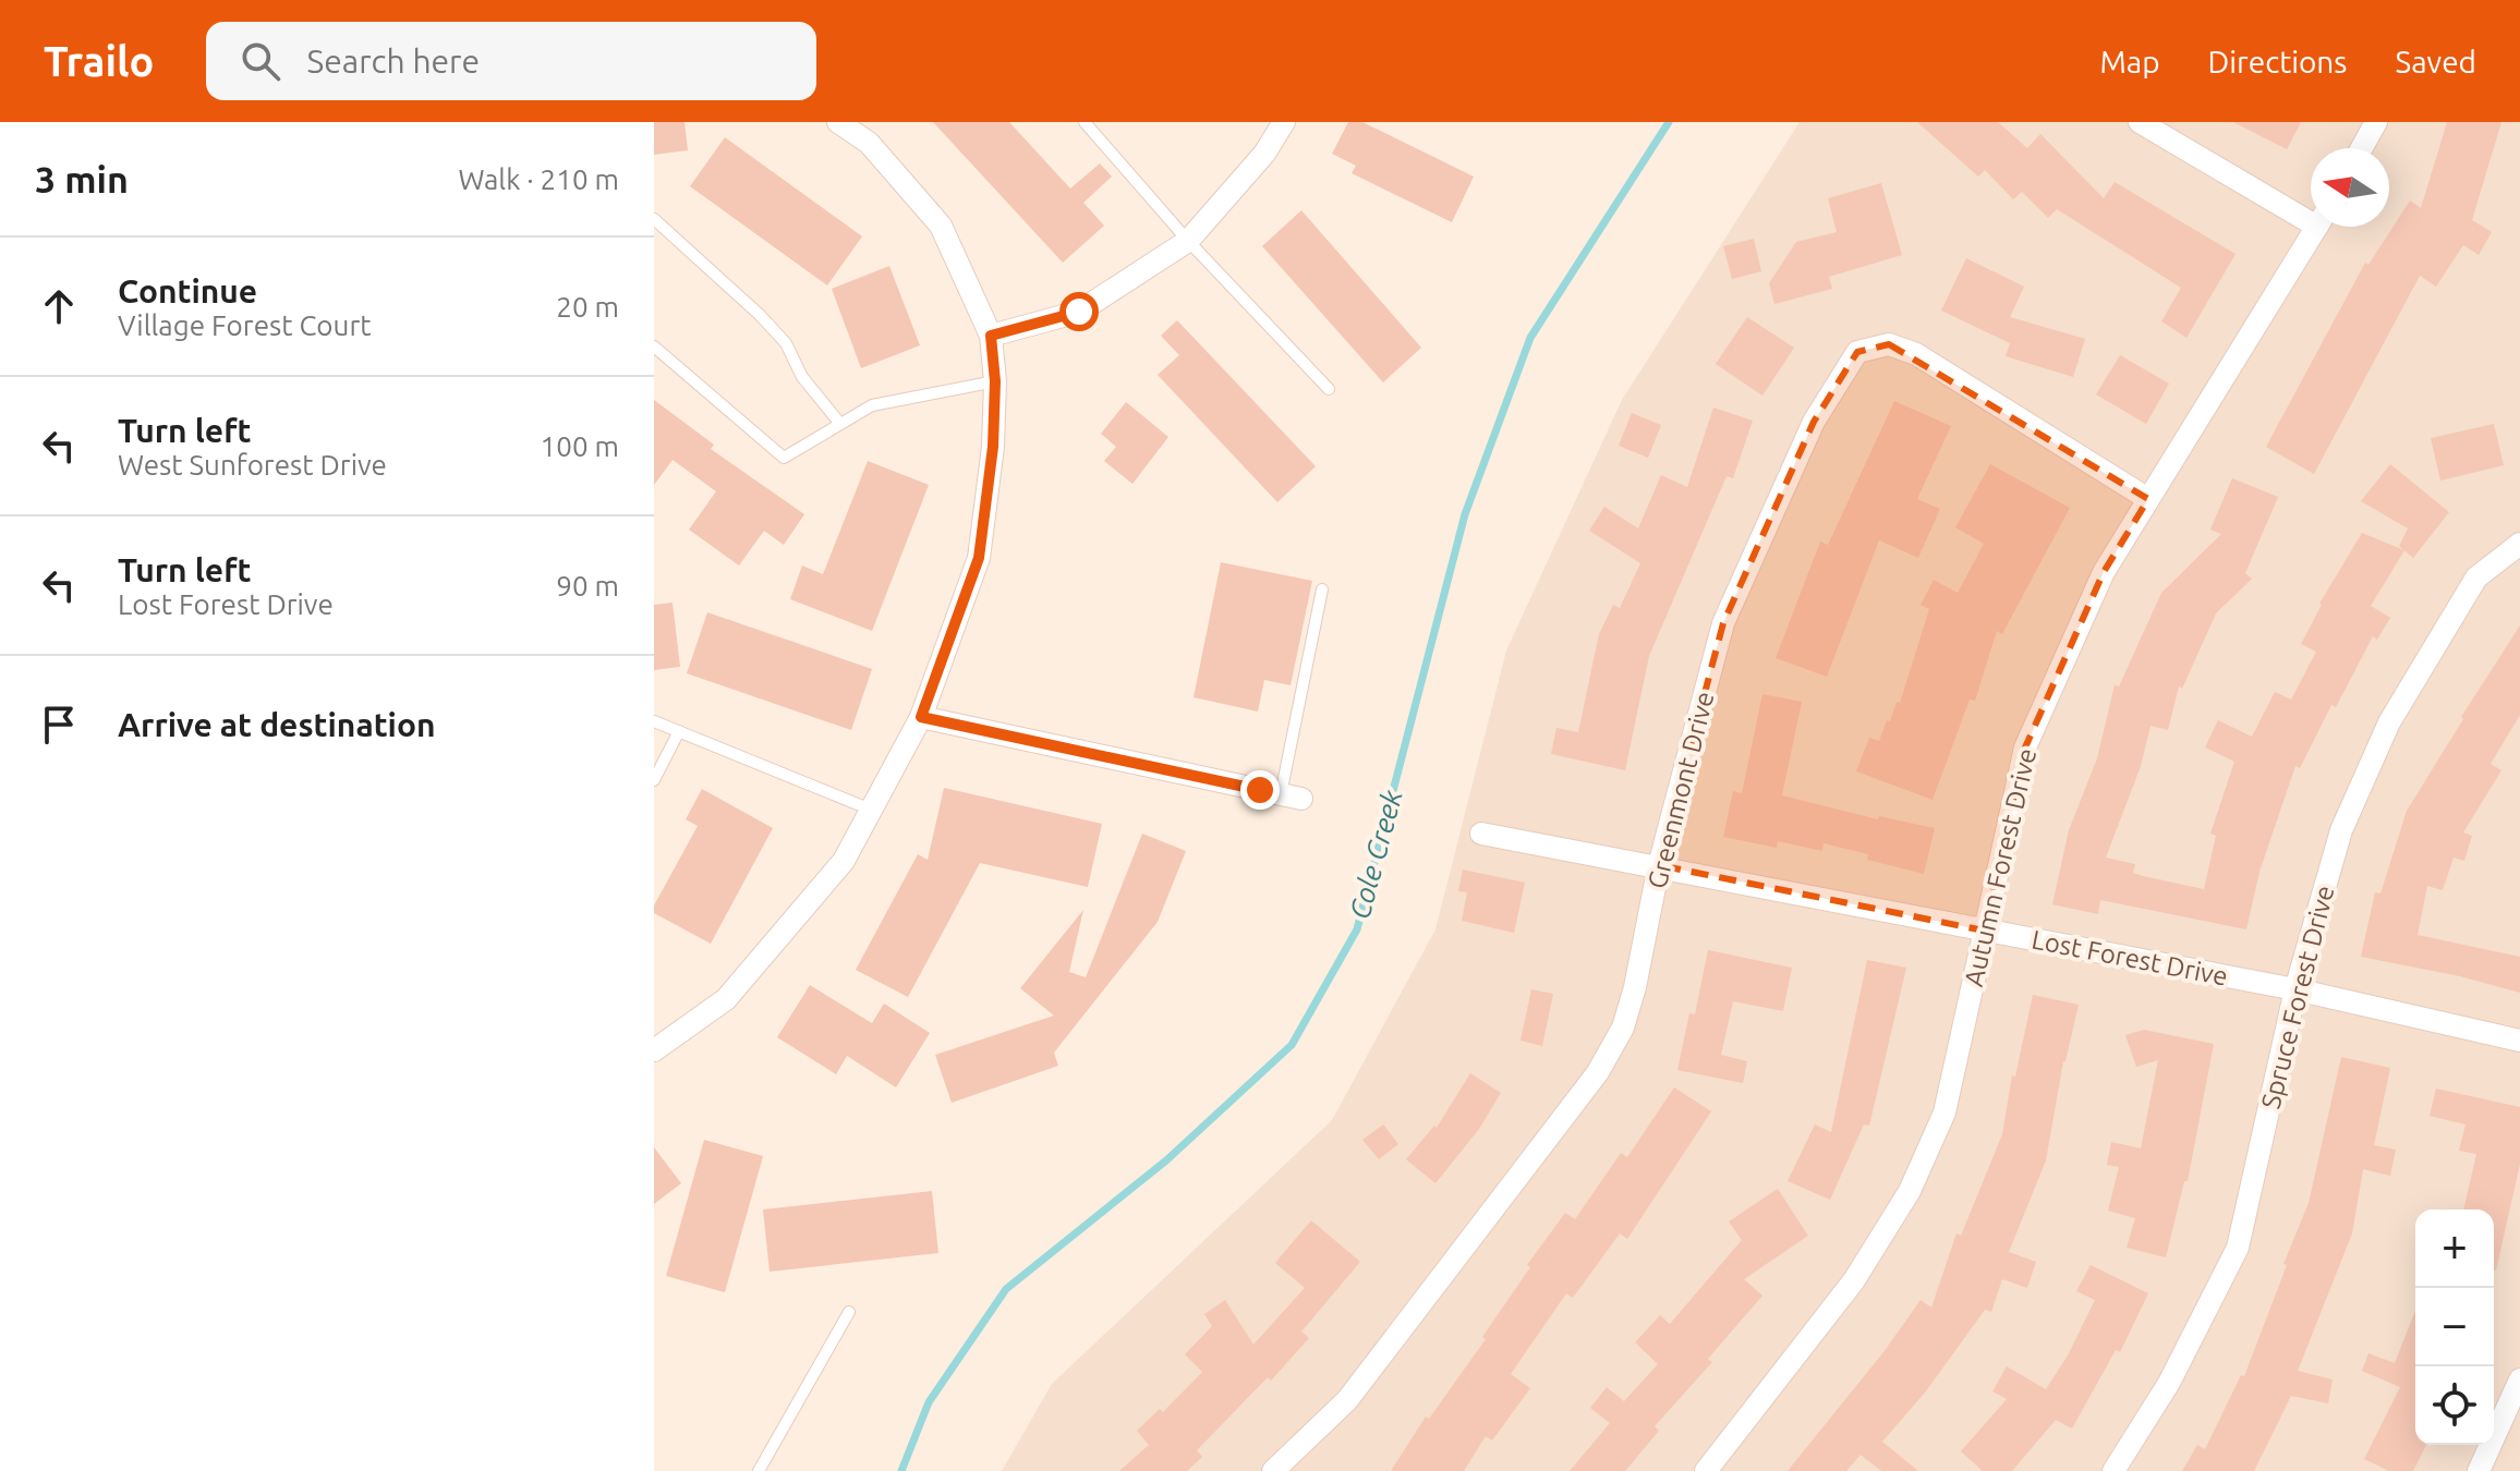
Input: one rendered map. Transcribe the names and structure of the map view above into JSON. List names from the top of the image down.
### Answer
{
  "streets": {
    "street": [
      "Greenmont Drive",
      "Autumn Forest Drive",
      "Lost Forest Drive",
      "Spruce Forest Drive"
    ]
  },
  "crossings": [
    ["Greenmont Drive", "Autumn Forest Drive"],
    ["Greenmont Drive", "Lost Forest Drive"],
    ["Autumn Forest Drive", "Lost Forest Drive"],
    ["Lost Forest Drive", "Spruce Forest Drive"]
  ],
  "water": ["Cole Creek"],
  "north": "left",
  "page": {
    "header": "Trailo",
    "search": "Search here",
    "nav": ["Map", "Directions", "Saved"],
    "heading": ["3 min", "Walk · 210 m"],
    "list": [
      ["Continue", "Village Forest Court", "20 m"],
      ["Turn left", "West Sunforest Drive", "100 m"],
      ["Turn left", "Lost Forest Drive", "90 m"],
      "Arrive at destination"
    ],
    "map_buttons": ["+", "−"]
  }
}
